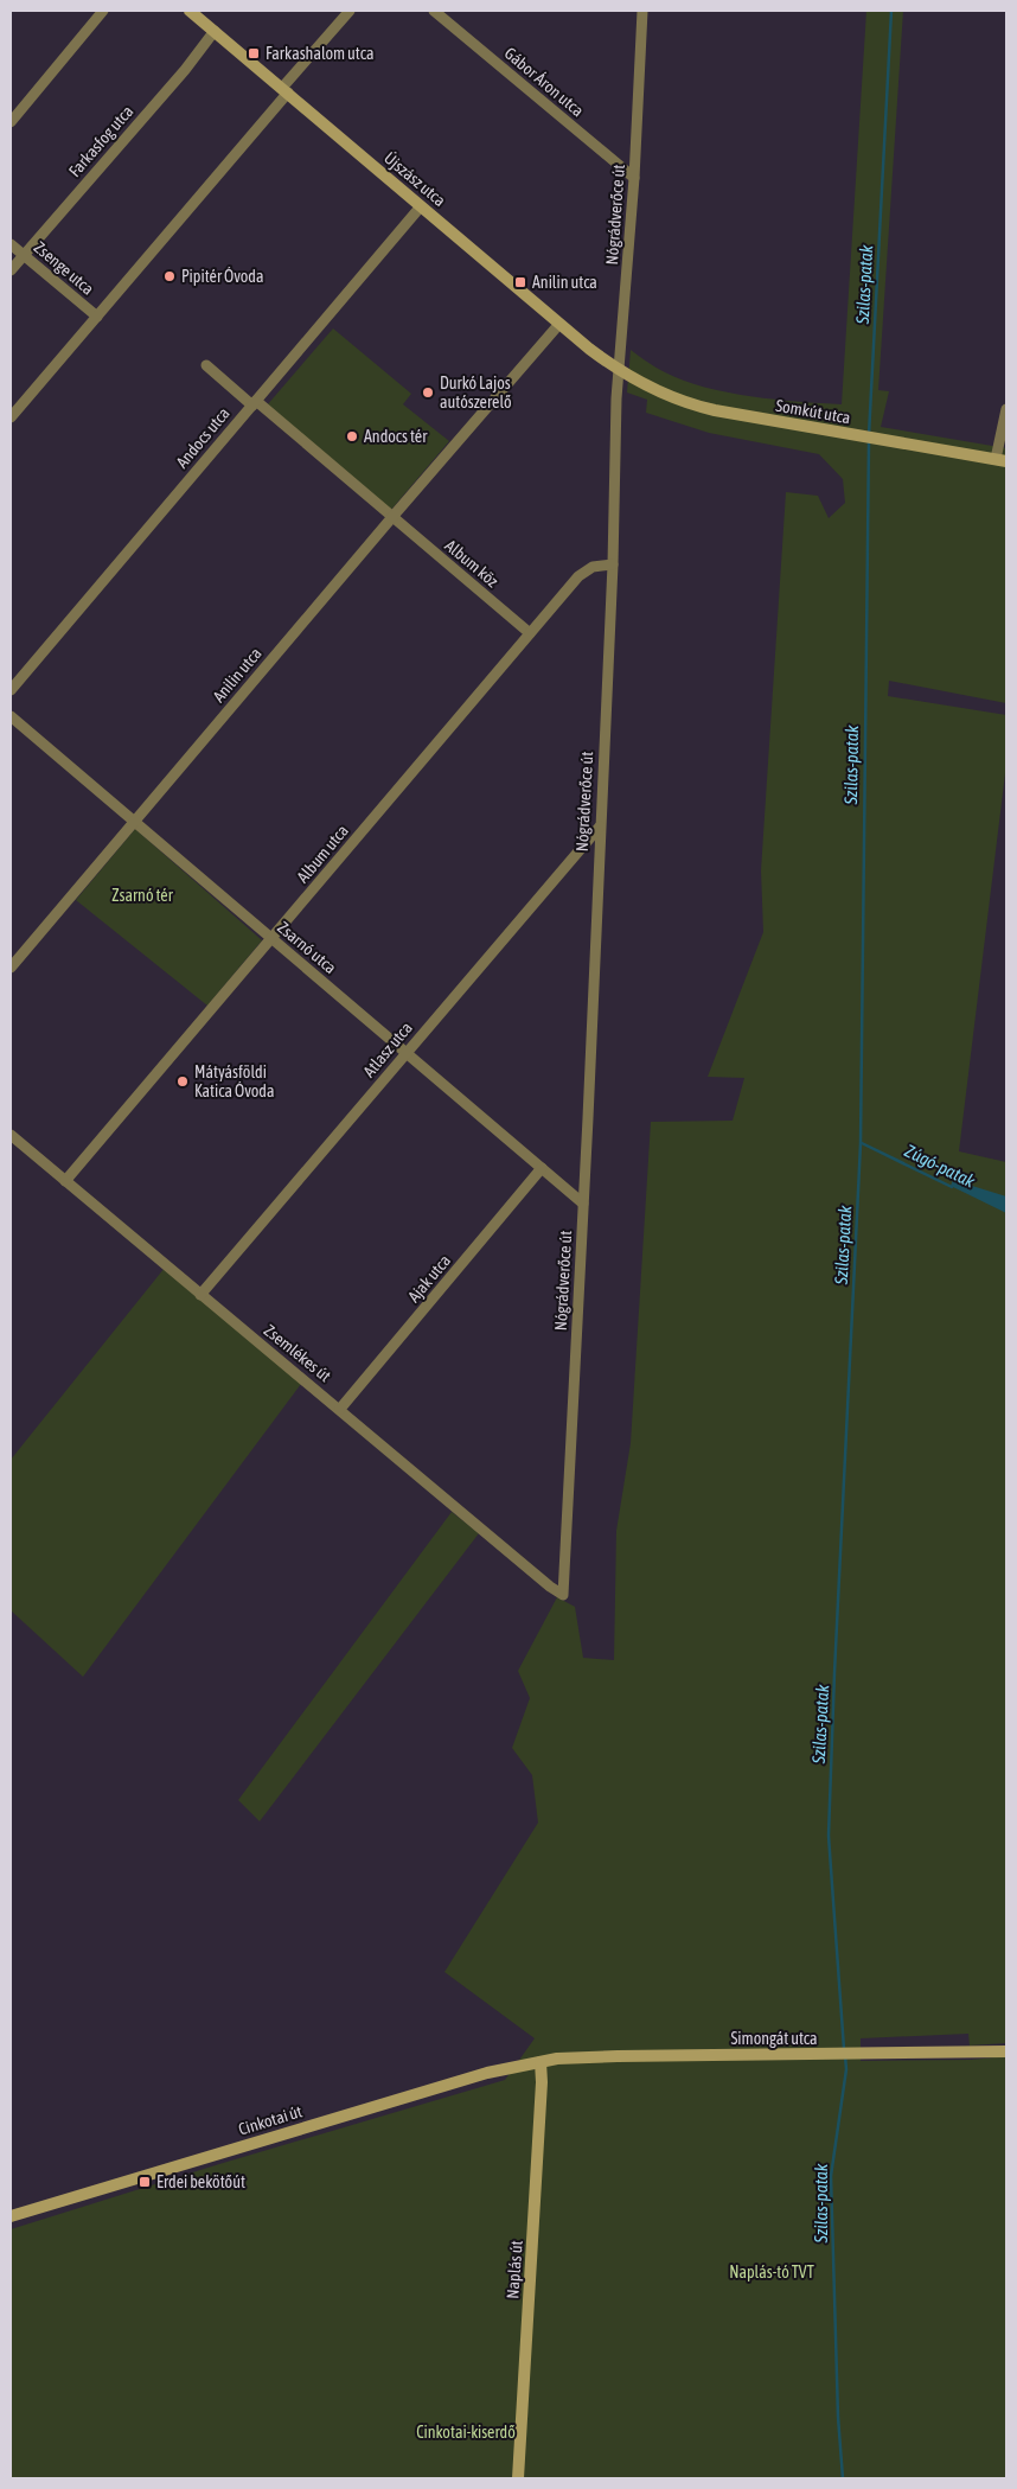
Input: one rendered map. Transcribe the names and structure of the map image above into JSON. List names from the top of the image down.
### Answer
{
  "streets": {
    "street": [
      "Gábor Áron utca",
      "Farkasfog utca",
      "Újszász utca",
      "Nógrádverőce út",
      "Zsenge utca",
      "Somkút utca",
      "Andocs utca",
      "Album köz",
      "Anilin utca",
      "Album utca",
      "Zsarnó utca",
      "Atlasz utca",
      "Ajak utca",
      "Zsemlékes út",
      "Simongát utca",
      "Cinkotai út",
      "Naplás út"
    ]
  },
  "crossings": [
    ["Gábor Áron utca", "Nógrádverőce út"],
    ["Farkasfog utca", "Újszász utca"],
    ["Farkasfog utca", "Zsenge utca"],
    ["Újszász utca", "Nógrádverőce út"],
    ["Újszász utca", "Somkút utca"],
    ["Újszász utca", "Andocs utca"],
    ["Újszász utca", "Anilin utca"],
    ["Nógrádverőce út", "Somkút utca"],
    ["Nógrádverőce út", "Album utca"],
    ["Nógrádverőce út", "Zsarnó utca"],
    ["Nógrádverőce út", "Atlasz utca"],
    ["Nógrádverőce út", "Zsemlékes út"],
    ["Album köz", "Anilin utca"],
    ["Album köz", "Album utca"],
    ["Anilin utca", "Zsarnó utca"],
    ["Album utca", "Zsarnó utca"],
    ["Album utca", "Zsemlékes út"],
    ["Zsarnó utca", "Atlasz utca"],
    ["Zsarnó utca", "Ajak utca"],
    ["Atlasz utca", "Zsemlékes út"],
    ["Ajak utca", "Zsemlékes út"],
    ["Simongát utca", "Cinkotai út"],
    ["Simongát utca", "Naplás út"],
    ["Cinkotai út", "Naplás út"]
  ],
  "water": ["Szilas-patak", "Zúgó-patak"],
  "parks": ["Zsarnó tér", "Naplás-tó TVT", "Cinkotai-kiserdő"],
  "places": {
    "transit": ["Farkashalom utca", "Anilin utca", "Erdei bekötőút"],
    "other": [
      "Pipitér Óvoda",
      "Durkó Lajos autószerelő",
      "Andocs tér",
      "Mátyásföldi Katica Óvoda"
    ]
  }
}
